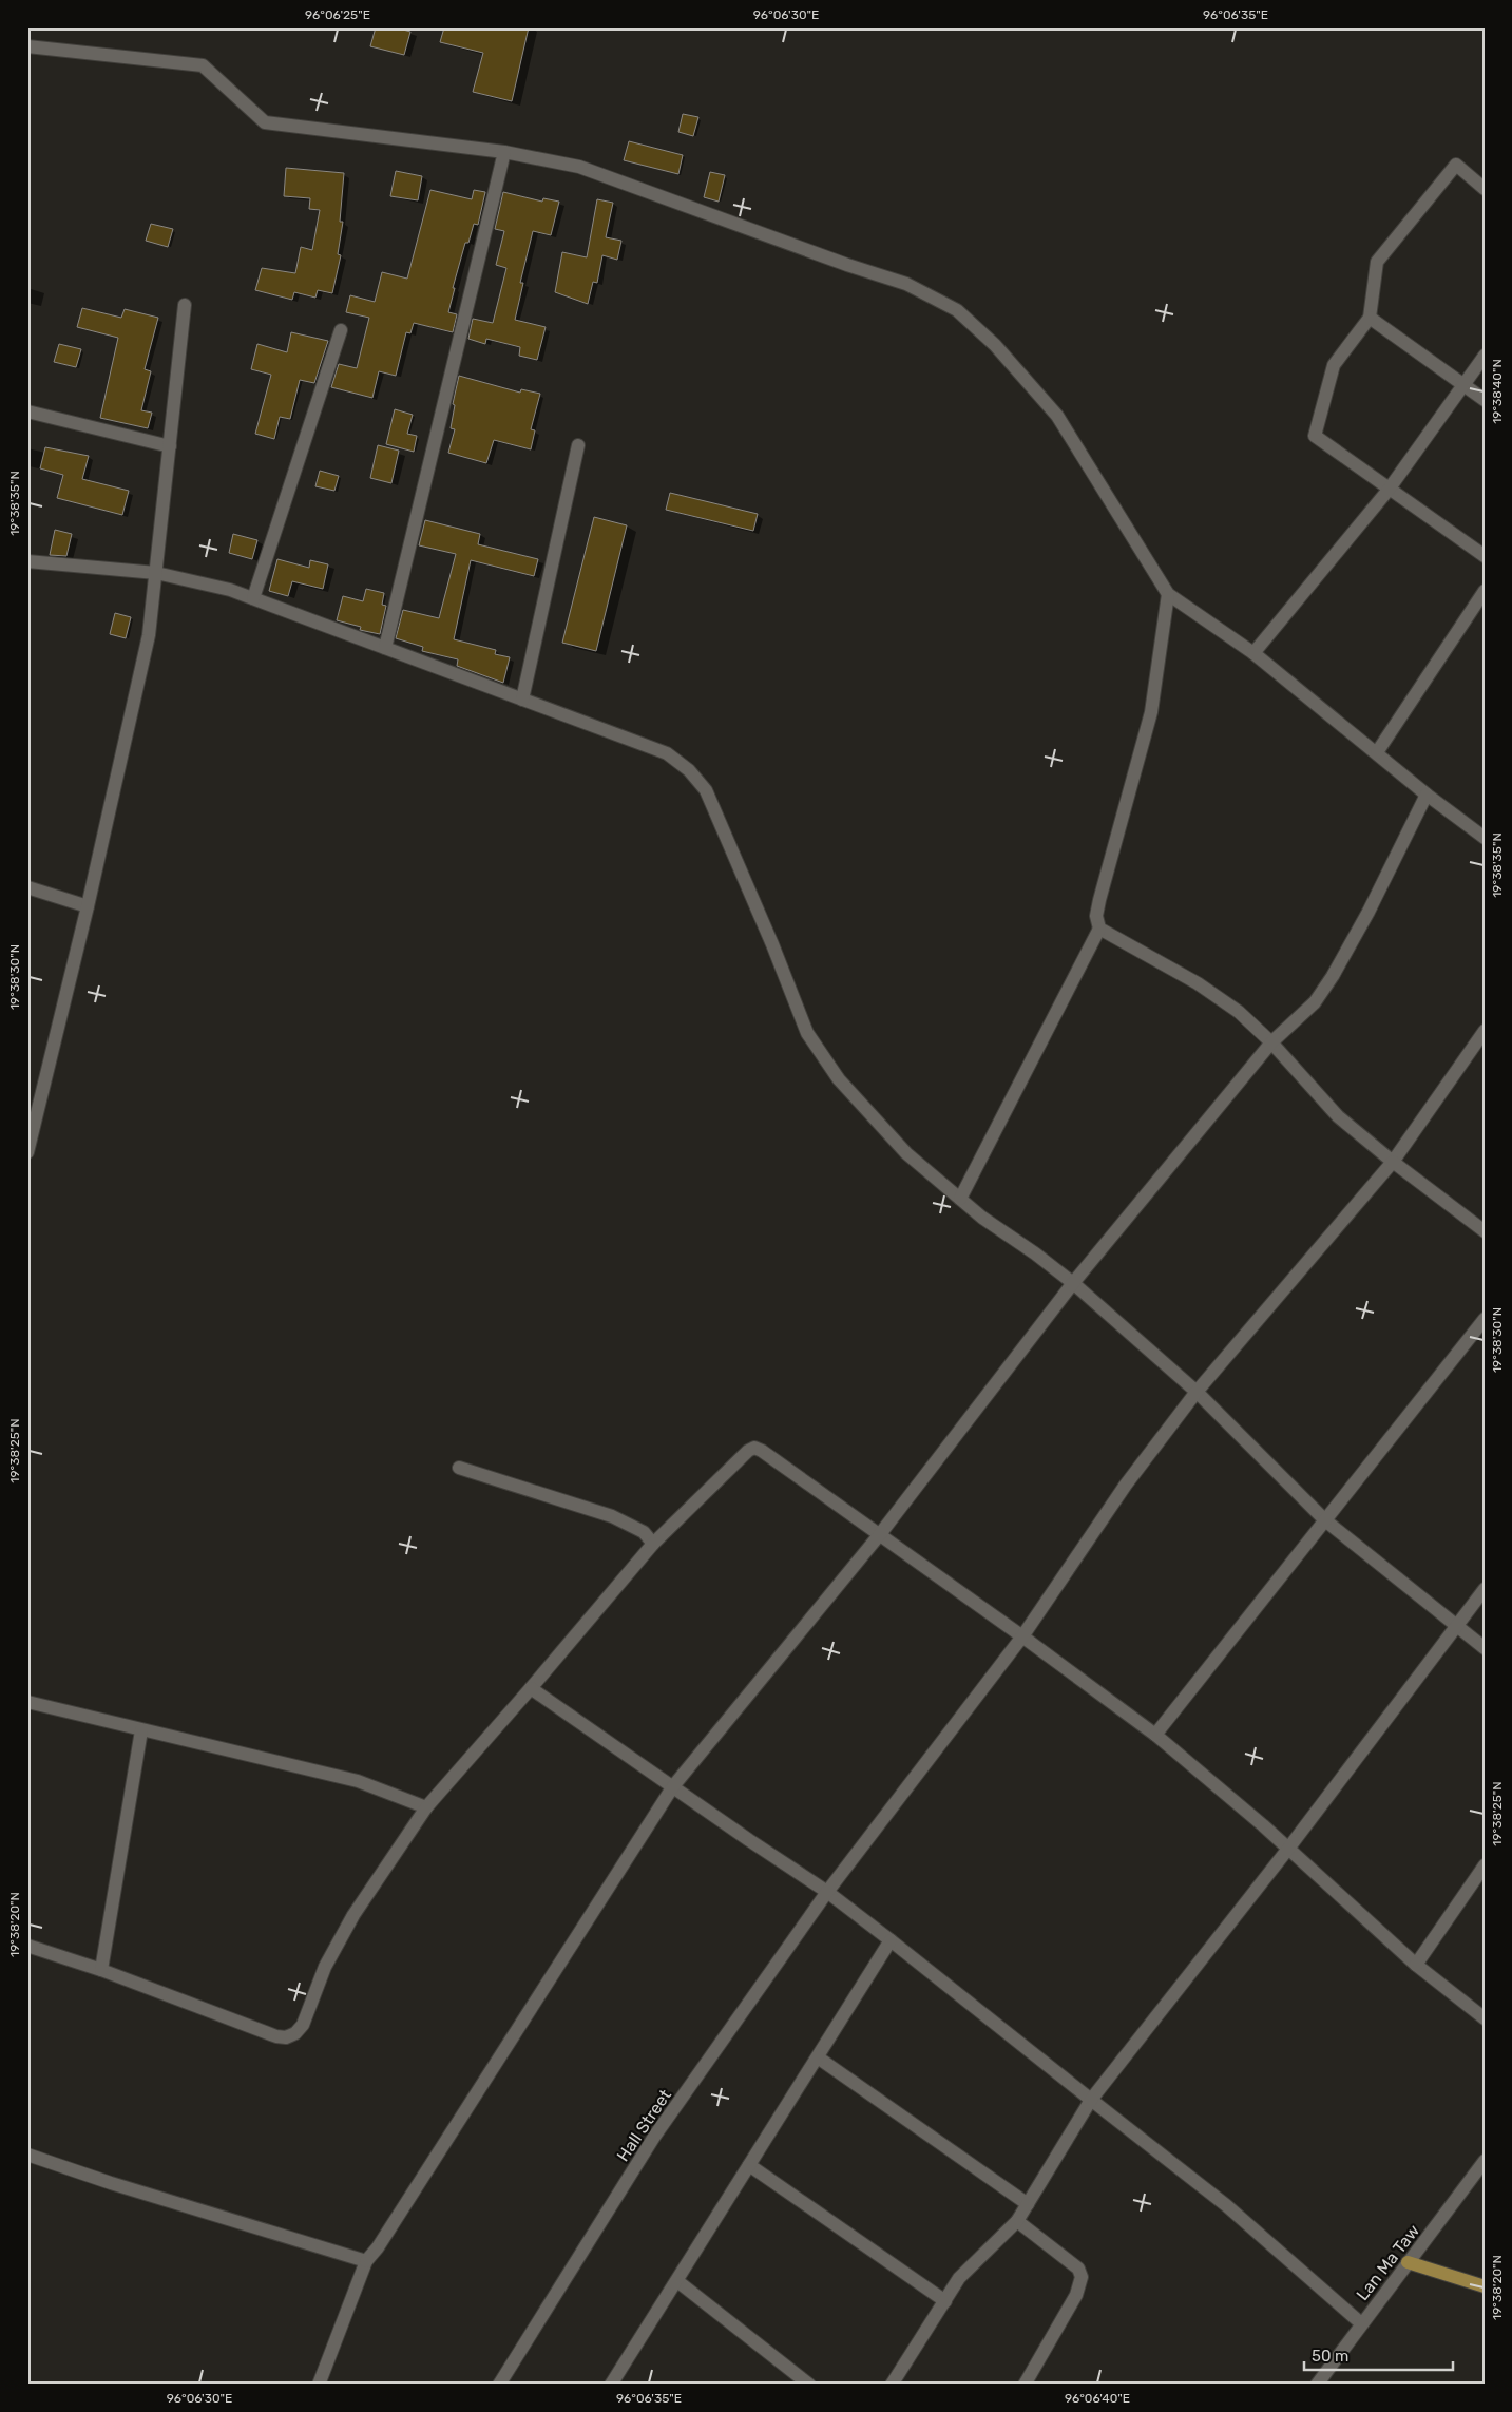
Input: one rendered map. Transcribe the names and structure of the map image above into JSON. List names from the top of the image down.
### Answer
{
  "streets": {
    "street": ["Hall Street", "Lan Ma Taw"]
  },
  "scale_bar": "50 m",
  "coordinates": [
    "96°06'25\"E",
    "96°06'30\"E",
    "96°06'35\"E",
    "19°38'40\"N",
    "19°38'35\"N",
    "19°38'30\"N",
    "19°38'25\"N",
    "19°38'20\"N",
    "96°06'40\"E"
  ]
}
